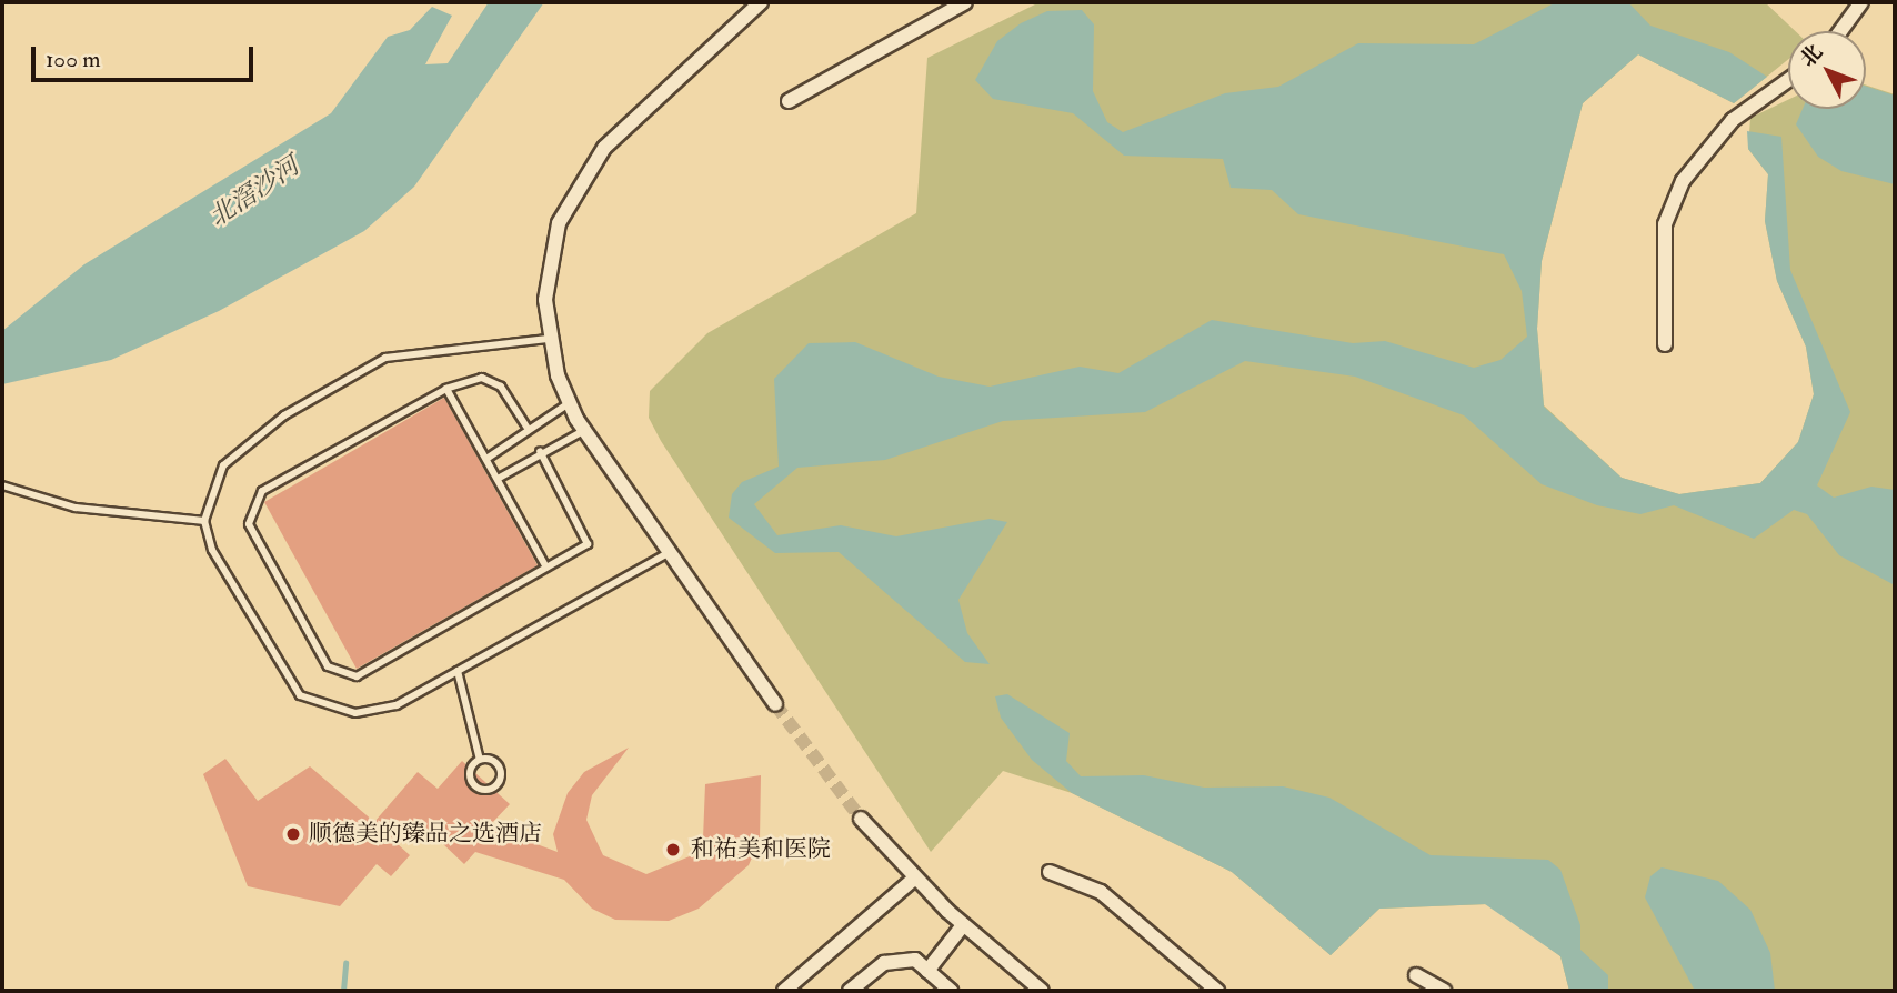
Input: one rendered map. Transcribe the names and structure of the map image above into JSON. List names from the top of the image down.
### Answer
{
  "water": ["北滘沙河"],
  "places": ["顺德美的臻品之选酒店", "和祐美和医院"],
  "scale_bar": "100 m",
  "north": "top left"
}
